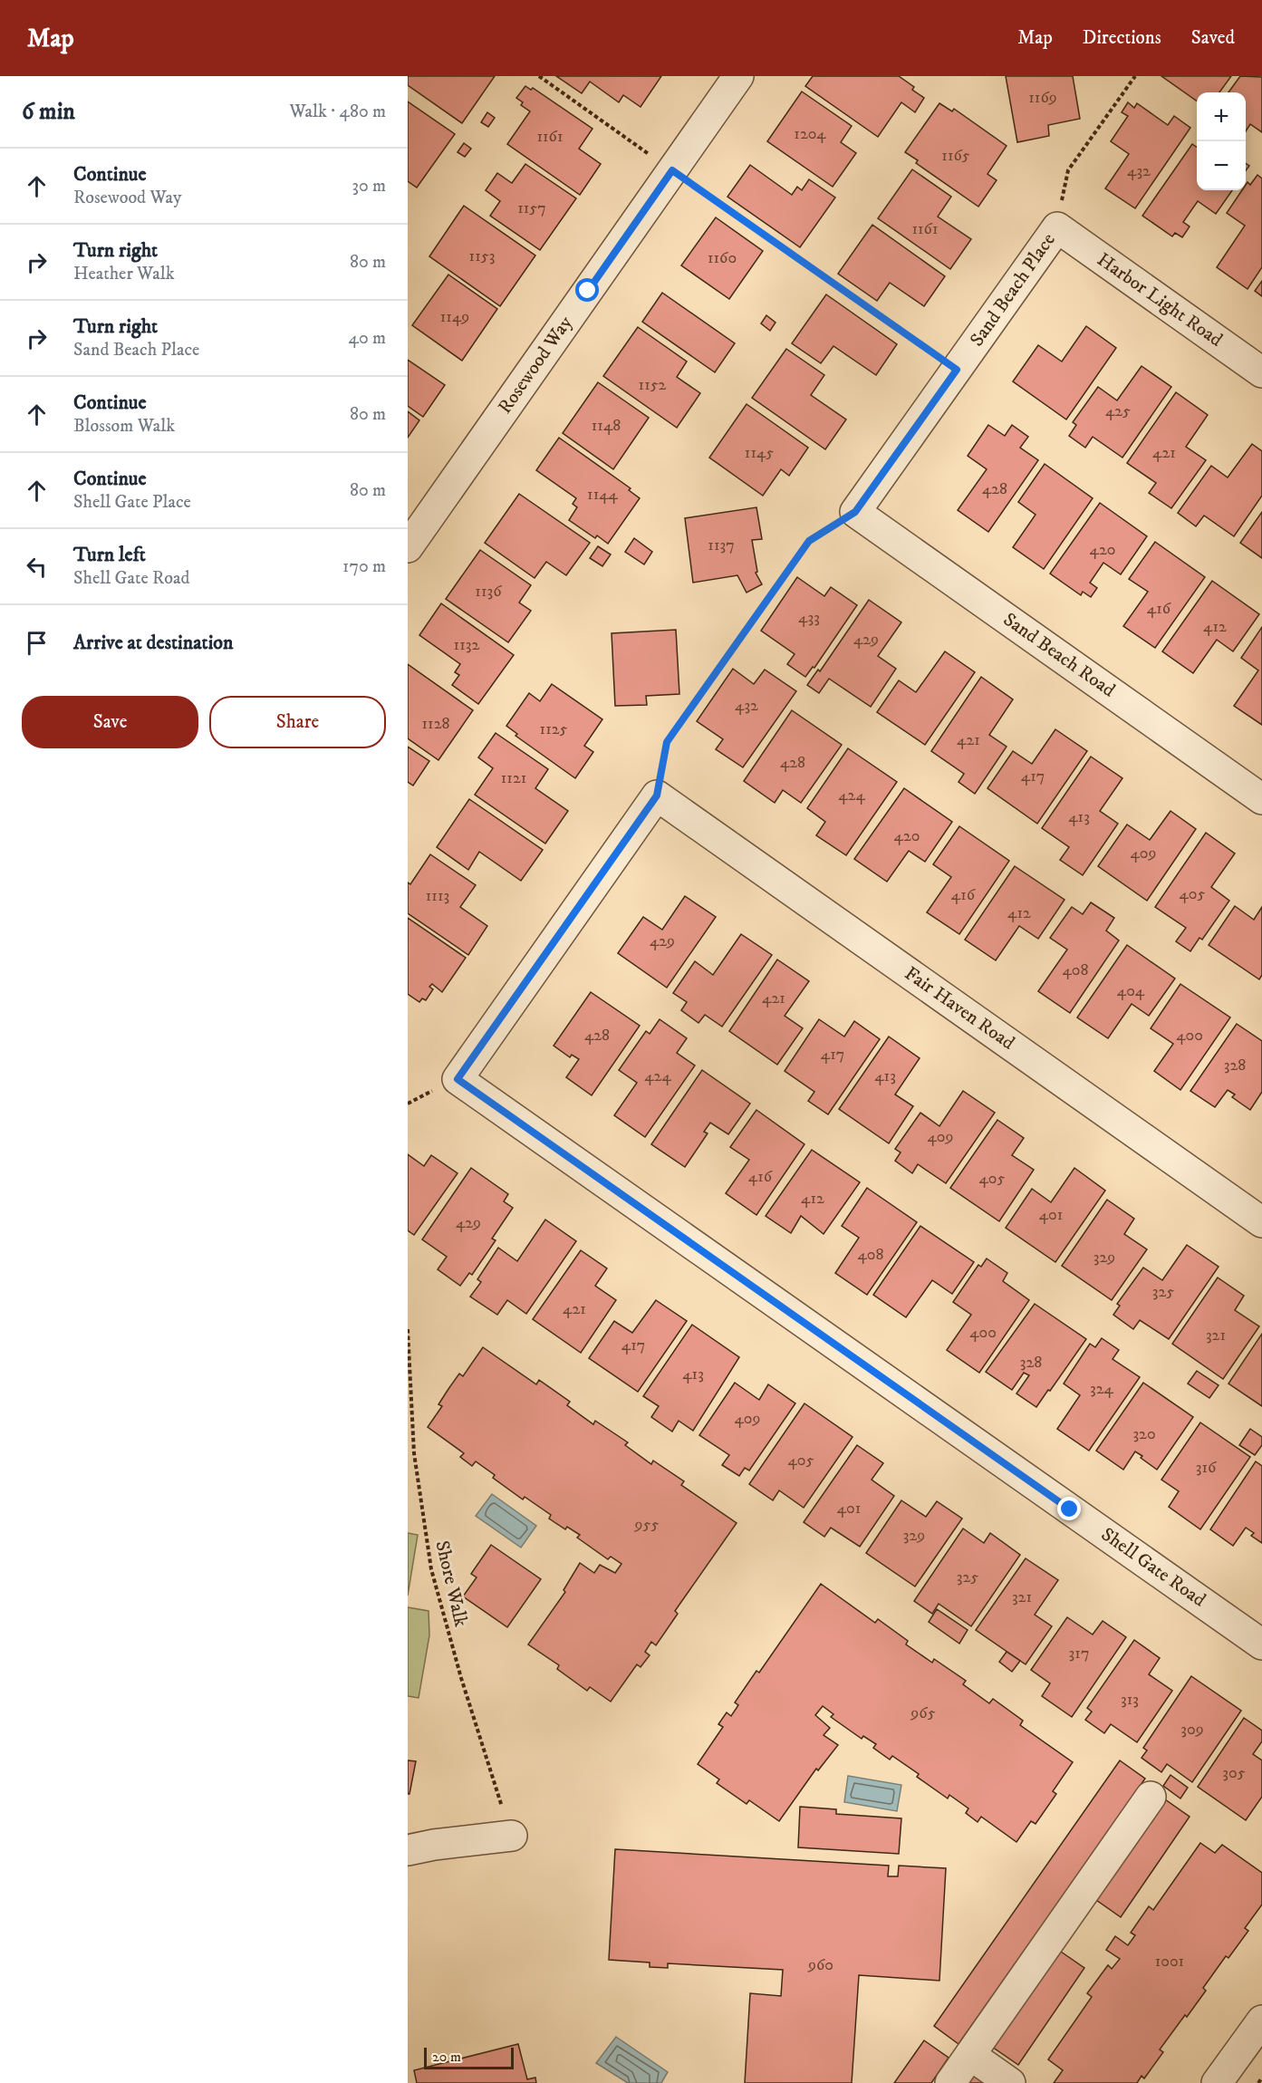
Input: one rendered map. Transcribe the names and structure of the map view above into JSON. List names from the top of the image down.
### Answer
{
  "streets": {
    "street": [
      "Sand Beach Place",
      "Harbor Light Road",
      "Rosewood Way",
      "Sand Beach Road",
      "Fair Haven Road",
      "Shell Gate Road"
    ],
    "path": ["Shore Walk"]
  },
  "crossings": [
    ["Sand Beach Place", "Harbor Light Road"],
    ["Sand Beach Place", "Sand Beach Road"],
    ["Fair Haven Road", "Shell Gate Road"]
  ],
  "house_numbers": [
    "1169",
    "1204",
    "1161",
    "1165",
    "432",
    "1157",
    "1161",
    "1153",
    "1160",
    "1149",
    "1152",
    "425",
    "1148",
    "1145",
    "421",
    "428",
    "1144",
    "1137",
    "420",
    "1136",
    "416",
    "433",
    "412",
    "429",
    "1132",
    "432",
    "1128",
    "1125",
    "421",
    "428",
    "417",
    "1121",
    "424",
    "413",
    "420",
    "409",
    "405",
    "416",
    "1113",
    "412",
    "429",
    "408",
    "404",
    "421",
    "428",
    "400",
    "417",
    "328",
    "424",
    "413",
    "409",
    "416",
    "405",
    "412",
    "401",
    "429",
    "408",
    "329",
    "325",
    "421",
    "400",
    "321",
    "417",
    "328",
    "413",
    "324",
    "409",
    "320",
    "405",
    "316",
    "401",
    "955",
    "329",
    "325",
    "321",
    "317",
    "313",
    "965",
    "309",
    "305",
    "1001",
    "960"
  ],
  "scale_bar": "20 m",
  "page": {
    "header": "Map",
    "nav": ["Map", "Directions", "Saved"],
    "heading": ["6 min", "Walk · 480 m"],
    "map_buttons": ["+", "−"],
    "list": [
      ["Continue", "Rosewood Way", "30 m"],
      ["Turn right", "Heather Walk", "80 m"],
      ["Turn right", "Sand Beach Place", "40 m"],
      ["Continue", "Blossom Walk", "80 m"],
      ["Continue", "Shell Gate Place", "80 m"],
      ["Turn left", "Shell Gate Road", "170 m"],
      "Arrive at destination"
    ],
    "buttons": ["Save", "Share"],
    "scale": "20 m"
  }
}
